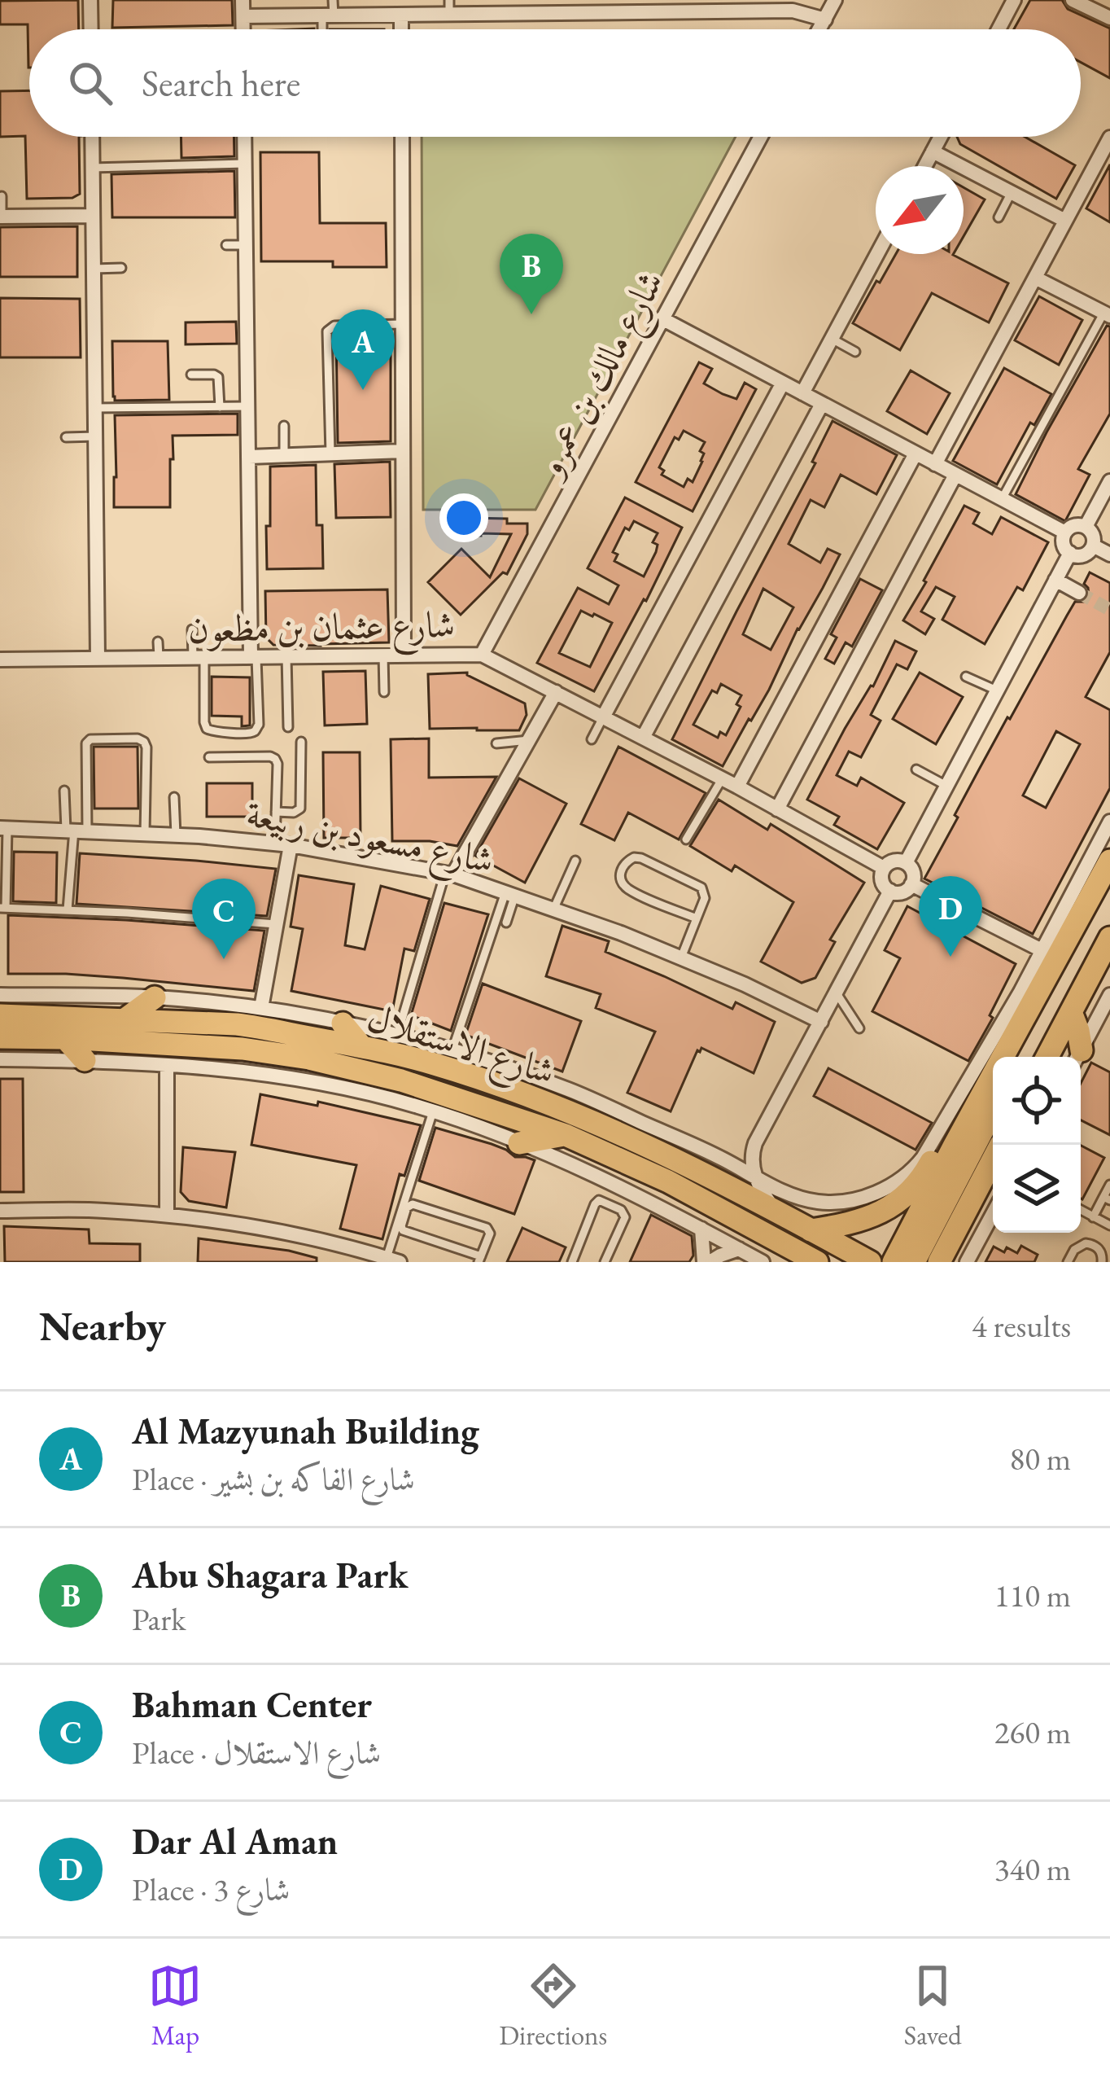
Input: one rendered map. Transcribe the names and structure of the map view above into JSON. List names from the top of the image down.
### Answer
{
  "streets": {
    "main road": ["شارع الاستقلال"],
    "street": ["شارع مالك بن عمرو", "شارع عثمان بن مظعون", "شارع مسعود بن ربيعة"]
  },
  "crossings": [
    ["شارع مالك بن عمرو", "شارع عثمان بن مظعون"]
  ],
  "north": "bottom left",
  "page": {
    "search": "Search here",
    "pins": [
      "B",
      "A",
      "D",
      "C"
    ],
    "heading": ["Nearby", "4 results"],
    "list": [
      {
        "mark": "A",
        "name": "Al Mazyunah Building",
        "note": "Place · شارع الفاكه بن بشير",
        "value": "80 m"
      },
      {
        "mark": "B",
        "name": "Abu Shagara Park",
        "note": "Park",
        "value": "110 m"
      },
      {
        "mark": "C",
        "name": "Bahman Center",
        "note": "Place · شارع الاستقلال",
        "value": "260 m"
      },
      {
        "mark": "D",
        "name": "Dar Al Aman",
        "note": "Place · شارع 3",
        "value": "340 m"
      }
    ],
    "nav": ["Map", "Directions", "Saved"]
  }
}
